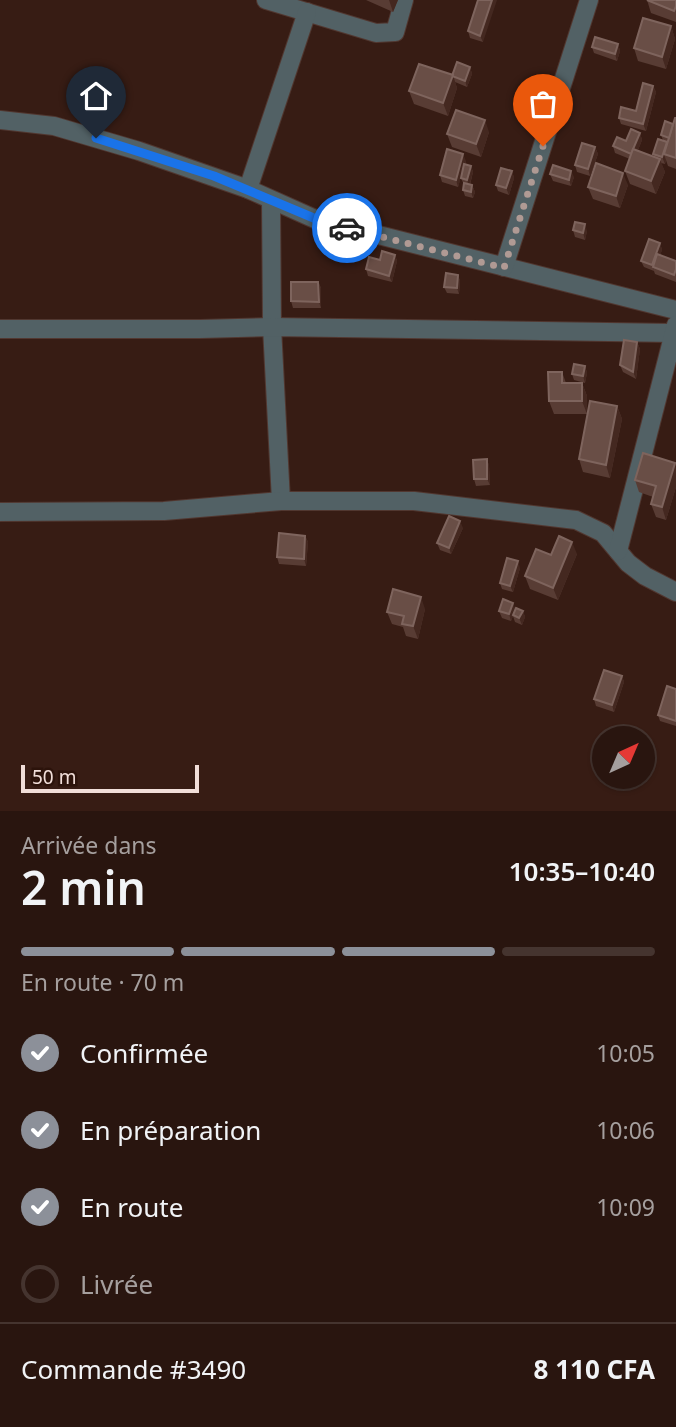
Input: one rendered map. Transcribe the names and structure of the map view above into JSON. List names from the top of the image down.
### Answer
{
  "scale_bar": "50 m",
  "north": "top right",
  "page": {
    "scale": "50 m",
    "heading": ["2 min", "Arrivée dans", "10:35–10:40"],
    "panel": ["Commande #3490", "8 110 CFA"],
    "bar": "En route · 70 m",
    "list": [
      ["Confirmée", "10:05"],
      ["En préparation", "10:06"],
      ["En route", "10:09"],
      "Livrée"
    ]
  }
}
